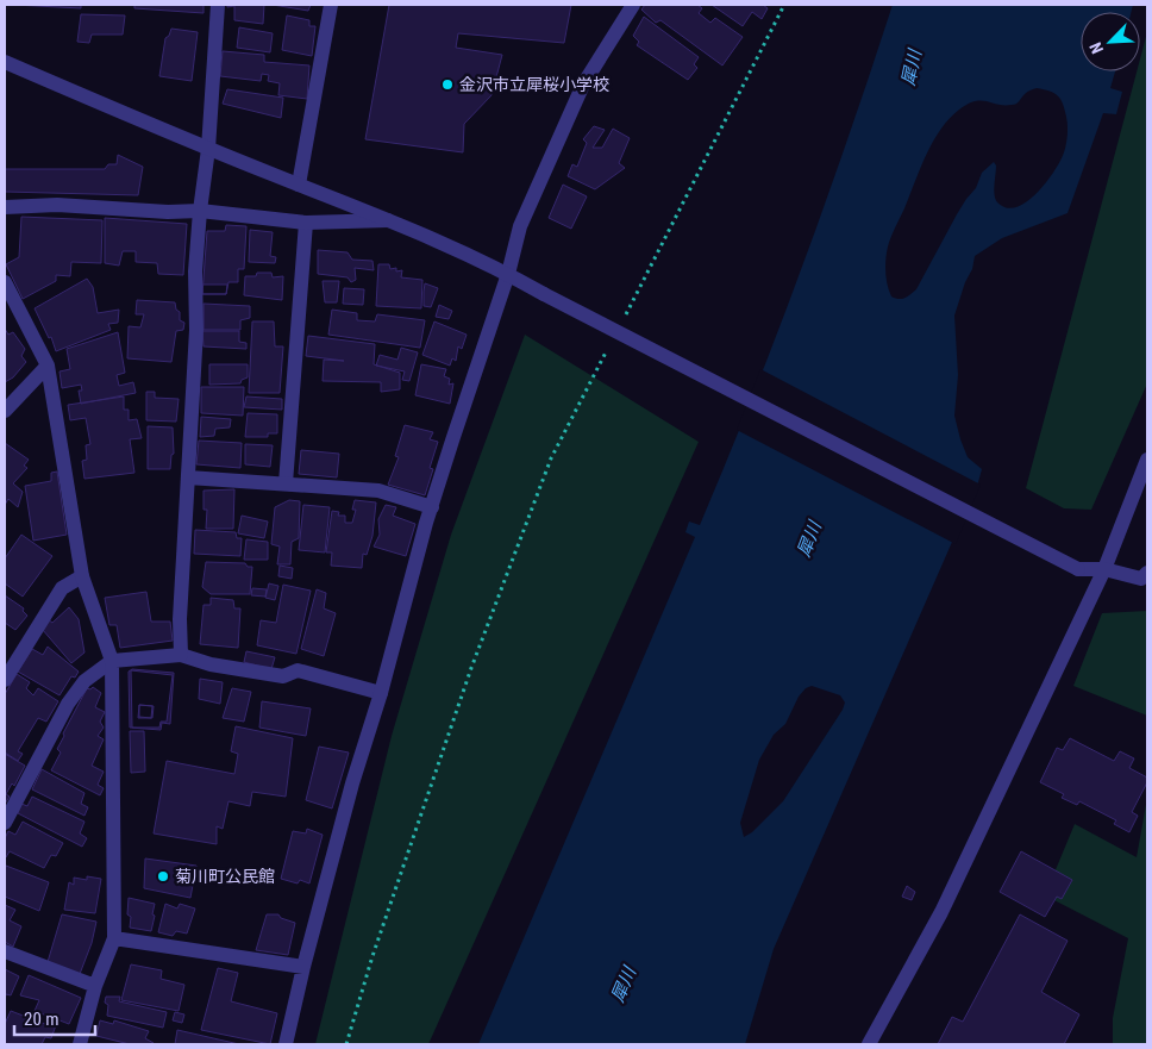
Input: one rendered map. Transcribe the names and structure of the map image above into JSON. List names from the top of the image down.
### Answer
{
  "water": ["犀川"],
  "places": ["金沢市立犀桜小学校", "菊川町公民館"],
  "scale_bar": "20 m",
  "north": "bottom left"
}
